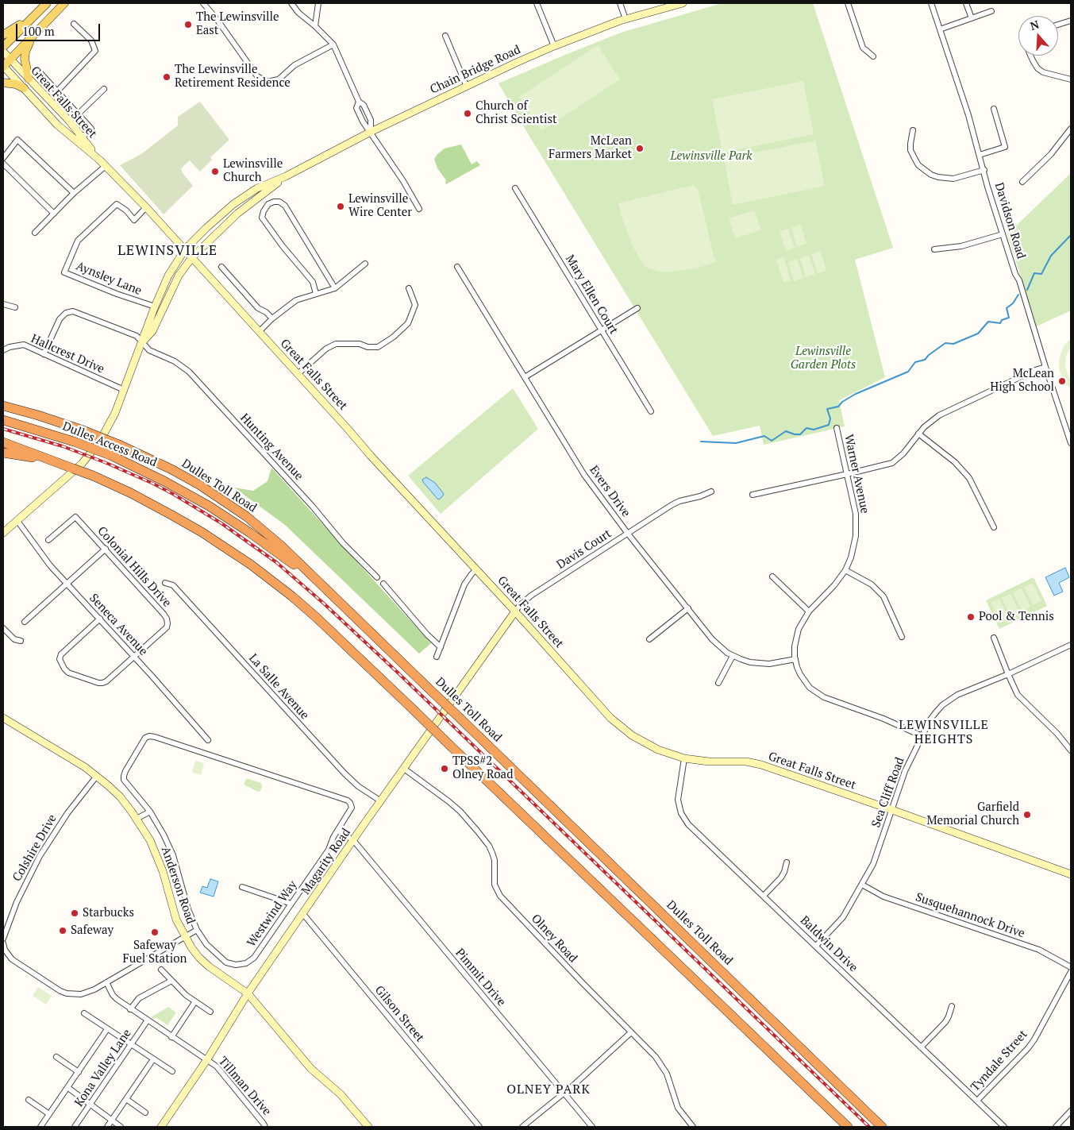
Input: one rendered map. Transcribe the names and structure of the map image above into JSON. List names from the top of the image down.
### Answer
{
  "streets": {
    "highway": ["Dulles Access Road", "Dulles Toll Road"],
    "main road": [
      "Chain Bridge Road",
      "Great Falls Street",
      "Magarity Road",
      "Anderson Road"
    ],
    "street": [
      "Davidson Road",
      "Aynsley Lane",
      "Mary Ellen Court",
      "Hallcrest Drive",
      "Hunting Avenue",
      "Warner Avenue",
      "Evers Drive",
      "Davis Court",
      "Colonial Hills Drive",
      "Seneca Avenue",
      "La Salle Avenue",
      "Sea Cliff Road",
      "Colshire Drive",
      "Westwind Way",
      "Susquehannock Drive",
      "Olney Road",
      "Baldwin Drive",
      "Pimmit Drive",
      "Gilson Street",
      "Tyndale Street",
      "Kona Valley Lane",
      "Tillman Drive"
    ]
  },
  "crossings": [
    ["Chain Bridge Road", "Great Falls Street"],
    ["Chain Bridge Road", "Aynsley Lane"],
    ["Chain Bridge Road", "Hallcrest Drive"],
    ["Chain Bridge Road", "Hunting Avenue"],
    ["Chain Bridge Road", "Seneca Avenue"],
    ["Great Falls Street", "Aynsley Lane"],
    ["Great Falls Street", "Davis Court"],
    ["Great Falls Street", "Sea Cliff Road"],
    ["Great Falls Street", "Magarity Road"],
    ["Great Falls Street", "Baldwin Drive"],
    ["Hallcrest Drive", "Hunting Avenue"],
    ["Dulles Access Road", "Dulles Toll Road"],
    ["Warner Avenue", "Evers Drive"],
    ["Warner Avenue", "Sea Cliff Road"],
    ["Evers Drive", "Davis Court"],
    ["Davis Court", "Magarity Road"],
    ["Colonial Hills Drive", "Seneca Avenue"],
    ["La Salle Avenue", "Magarity Road"],
    ["Sea Cliff Road", "Susquehannock Drive"],
    ["Sea Cliff Road", "Baldwin Drive"],
    ["Colshire Drive", "Anderson Road"],
    ["Magarity Road", "Anderson Road"],
    ["Magarity Road", "Olney Road"],
    ["Magarity Road", "Pimmit Drive"],
    ["Magarity Road", "Gilson Street"],
    ["Magarity Road", "Tillman Drive"],
    ["Baldwin Drive", "Tyndale Street"],
    ["Kona Valley Lane", "Tillman Drive"]
  ],
  "districts": ["LEWINSVILLE", "LEWINSVILLE HEIGHTS", "OLNEY PARK"],
  "parks": ["Lewinsville Park", "Lewinsville Garden Plots"],
  "places": [
    "The Lewinsville East",
    "The Lewinsville Retirement Residence",
    "Church of Christ Scientist",
    "McLean Farmers Market",
    "Lewinsville Church",
    "Lewinsville Wire Center",
    "McLean High School",
    "Pool & Tennis",
    "TPSS#2 Olney Road",
    "Garfield Memorial Church",
    "Starbucks",
    "Safeway",
    "Safeway Fuel Station"
  ],
  "scale_bar": "100 m",
  "north": "top"
}
